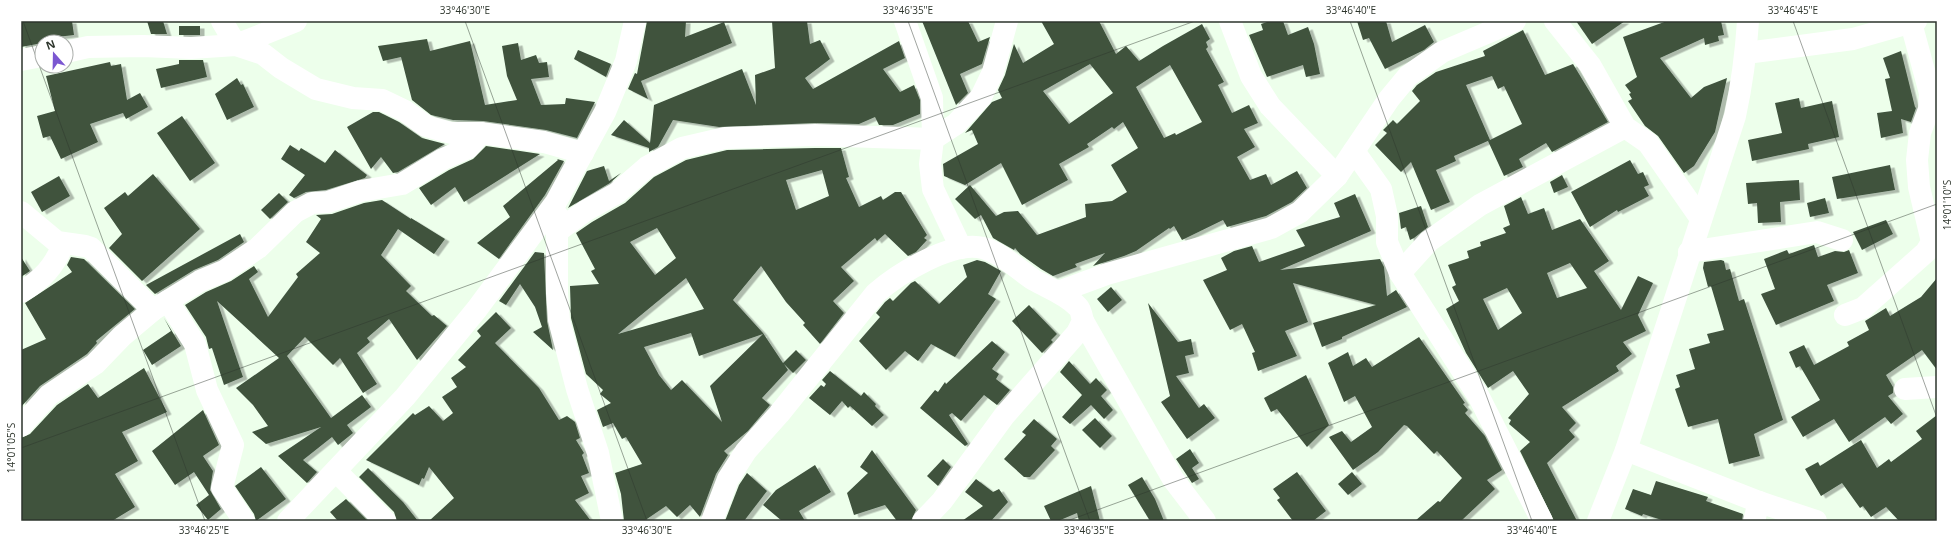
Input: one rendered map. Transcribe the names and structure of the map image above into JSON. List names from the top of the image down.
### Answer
{
  "north": "top",
  "coordinates": [
    "33°46'30\"E",
    "33°46'35\"E",
    "33°46'40\"E",
    "33°46'45\"E",
    "14°01'10\"S",
    "14°01'05\"S",
    "33°46'25\"E"
  ]
}
